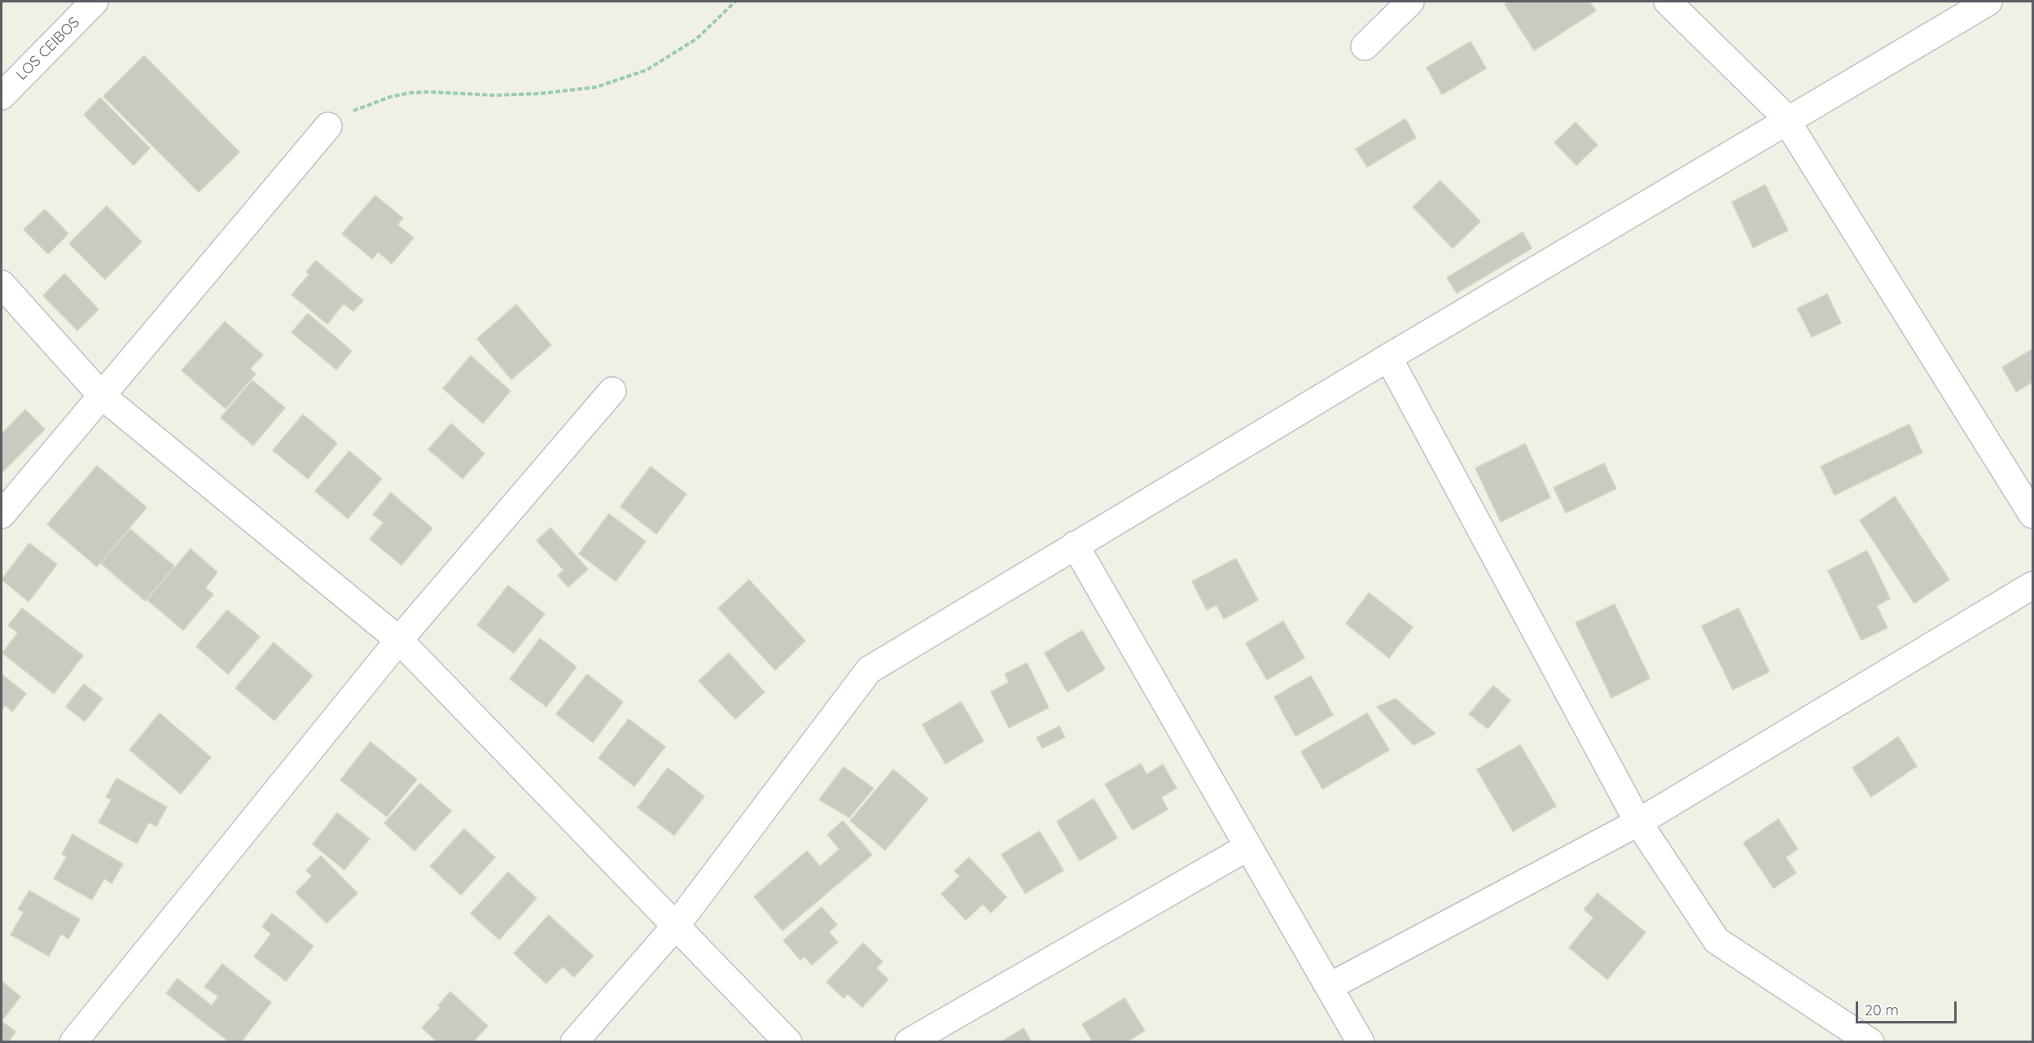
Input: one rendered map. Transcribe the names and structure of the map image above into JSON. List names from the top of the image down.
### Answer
{
  "streets": {
    "street": ["LOS CEIBOS"]
  },
  "scale_bar": "20 m"
}
